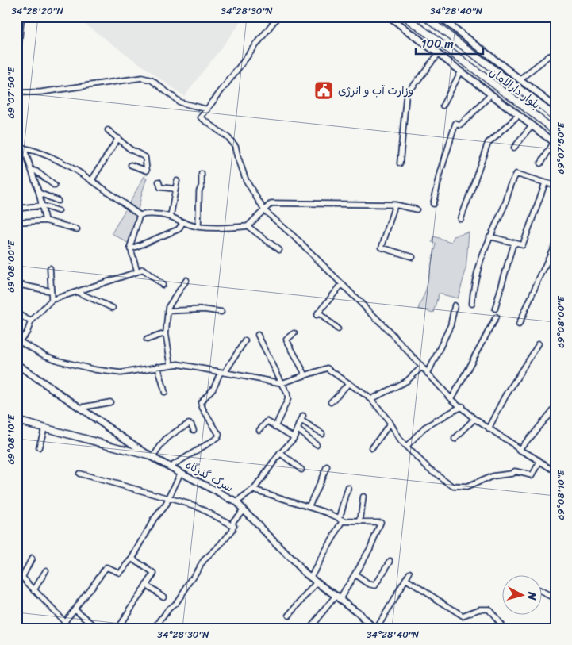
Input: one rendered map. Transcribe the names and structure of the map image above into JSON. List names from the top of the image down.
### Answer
{
  "streets": {
    "main road": ["بلوار دارالامان"],
    "street": ["سرک گذرگاه"]
  },
  "places": {
    "public building": ["وزارت آب و انرژی"]
  },
  "scale_bar": "100 m",
  "north": "right",
  "coordinates": [
    "34°28'20\"N",
    "34°28'30\"N",
    "34°28'40\"N",
    "69°07'50\"E",
    "69°08'00\"E",
    "69°08'10\"E"
  ]
}
